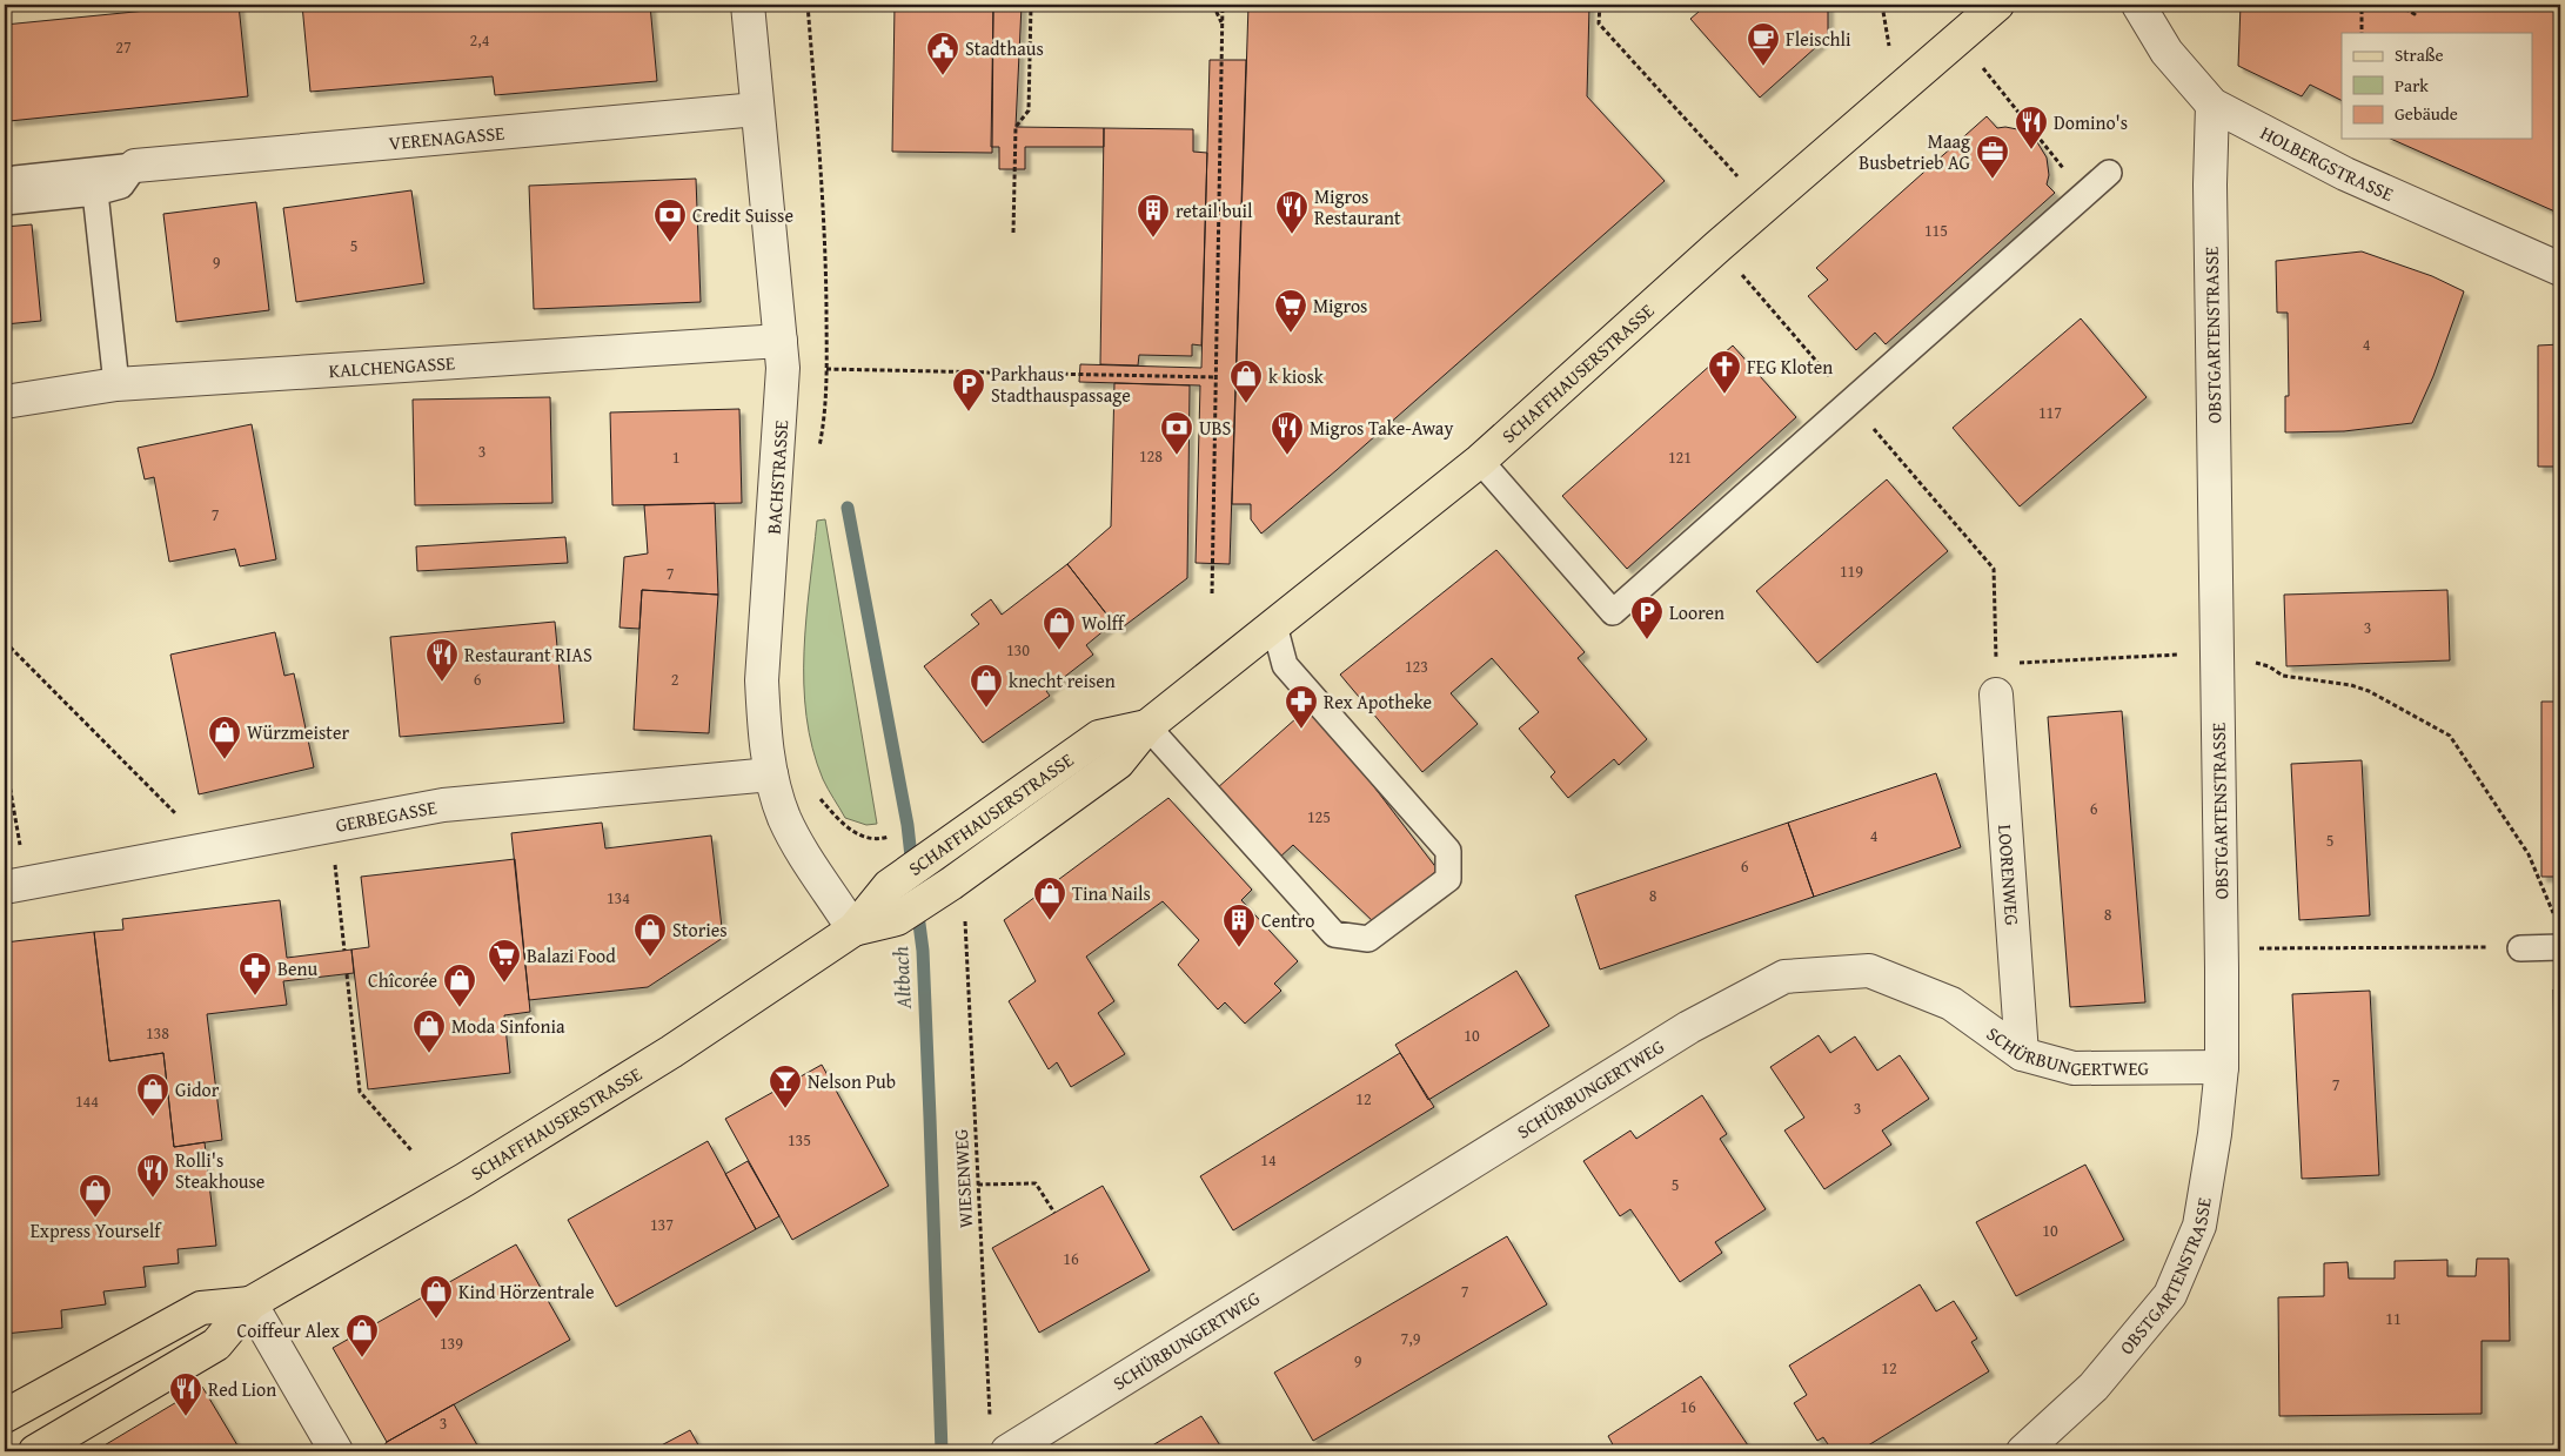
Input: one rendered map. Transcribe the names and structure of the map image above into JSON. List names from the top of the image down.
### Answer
{
  "streets": {
    "main road": ["SCHAFFHAUSERSTRASSE"],
    "street": [
      "VERENAGASSE",
      "HOLBERGSTRASSE",
      "OBSTGARTENSTRASSE",
      "KALCHENGASSE",
      "BACHSTRASSE",
      "GERBEGASSE",
      "LOORENWEG",
      "SCHÜRBUNGERTWEG"
    ],
    "path": ["WIESENWEG"]
  },
  "crossings": [
    ["VERENAGASSE", "BACHSTRASSE"],
    ["HOLBERGSTRASSE", "OBSTGARTENSTRASSE"],
    ["OBSTGARTENSTRASSE", "SCHÜRBUNGERTWEG"],
    ["KALCHENGASSE", "BACHSTRASSE"],
    ["SCHAFFHAUSERSTRASSE", "BACHSTRASSE"],
    ["BACHSTRASSE", "GERBEGASSE"],
    ["LOORENWEG", "SCHÜRBUNGERTWEG"]
  ],
  "water": ["Altbach"],
  "places": {
    "cafe": ["Fleischli"],
    "public building": ["Stadthaus"],
    "restaurant": [
      "Domino's",
      "Migros Restaurant",
      "Migros Take-Away",
      "Restaurant RIAS",
      "Rolli's Steakhouse",
      "Red Lion"
    ],
    "office": ["Maag Busbetrieb AG"],
    "building": ["retail buil", "Centro"],
    "bank": ["Credit Suisse", "UBS"],
    "supermarket": ["Migros", "Balazi Food"],
    "church": ["FEG Kloten"],
    "shop": [
      "k kiosk",
      "Wolff",
      "knecht reisen",
      "Würzmeister",
      "Tina Nails",
      "Stories",
      "Chîcorée",
      "Moda Sinfonia",
      "Gidor",
      "Express Yourself",
      "Kind Hörzentrale",
      "Coiffeur Alex"
    ],
    "parking": ["Parkhaus Stadthauspassage", "Looren"],
    "pharmacy": ["Rex Apotheke", "Benu"],
    "bar": ["Nelson Pub"]
  },
  "house_numbers": [
    "2,4",
    "27",
    "115",
    "5",
    "9",
    "4",
    "117",
    "3",
    "128",
    "1",
    "121",
    "7",
    "119",
    "7",
    "3",
    "130",
    "123",
    "6",
    "2",
    "6",
    "125",
    "4",
    "5",
    "6",
    "8",
    "134",
    "8",
    "138",
    "10",
    "7",
    "12",
    "144",
    "3",
    "135",
    "14",
    "5",
    "137",
    "10",
    "16",
    "7",
    "11",
    "7,9",
    "139",
    "9",
    "12",
    "16",
    "3"
  ],
  "legend": ["Straße", "Park", "Gebäude"]
}
